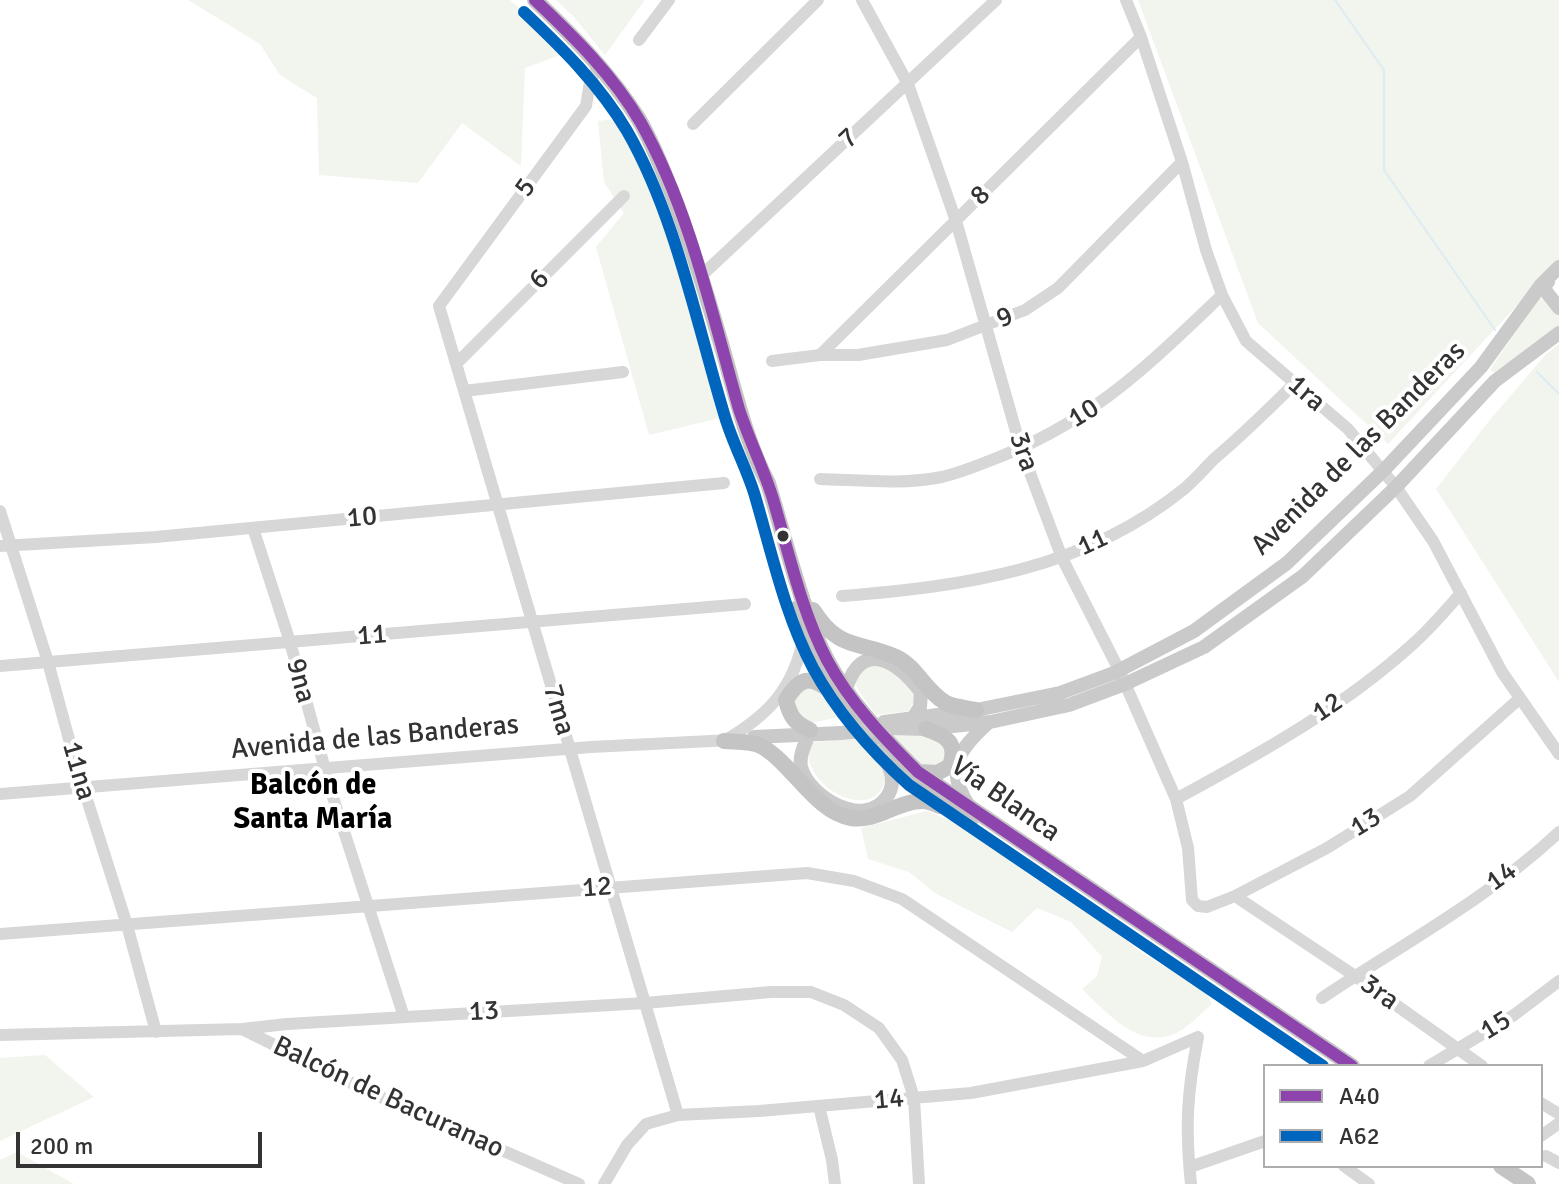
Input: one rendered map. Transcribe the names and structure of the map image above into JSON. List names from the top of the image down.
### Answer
{
  "streets": {
    "highway": ["Vía Blanca"],
    "main road": ["Avenida de las Banderas"],
    "street": [
      "7",
      "5",
      "8",
      "6",
      "9",
      "1ra",
      "10",
      "3ra",
      "11",
      "9na",
      "12",
      "7ma",
      "11na",
      "13",
      "14",
      "15",
      "Balcón de Bacuranao"
    ]
  },
  "crossings": [
    ["7", "3ra"],
    ["7", "Vía Blanca"],
    ["5", "7ma"],
    ["5", "Vía Blanca"],
    ["8", "9"],
    ["8", "1ra"],
    ["8", "3ra"],
    ["6", "7ma"],
    ["9", "1ra"],
    ["9", "3ra"],
    ["1ra", "10"],
    ["1ra", "Avenida de las Banderas"],
    ["1ra", "11"],
    ["1ra", "12"],
    ["1ra", "13"],
    ["10", "3ra"],
    ["10", "9na"],
    ["10", "7ma"],
    ["10", "11na"],
    ["Avenida de las Banderas", "3ra"],
    ["Avenida de las Banderas", "9na"],
    ["Avenida de las Banderas", "7ma"],
    ["Avenida de las Banderas", "11na"],
    ["3ra", "11"],
    ["3ra", "12"],
    ["3ra", "13"],
    ["3ra", "14"],
    ["3ra", "15"],
    ["11", "9na"],
    ["11", "7ma"],
    ["11", "11na"],
    ["9na", "12"],
    ["9na", "13"],
    ["12", "7ma"],
    ["12", "11na"],
    ["12", "14"],
    ["7ma", "13"],
    ["7ma", "14"],
    ["11na", "13"],
    ["13", "14"],
    ["13", "Balcón de Bacuranao"]
  ],
  "districts": ["Balcón de Santa María"],
  "lines": ["transit line A40", "transit line A62"],
  "legend": ["A40", "A62"],
  "scale_bar": "200 m"
}
